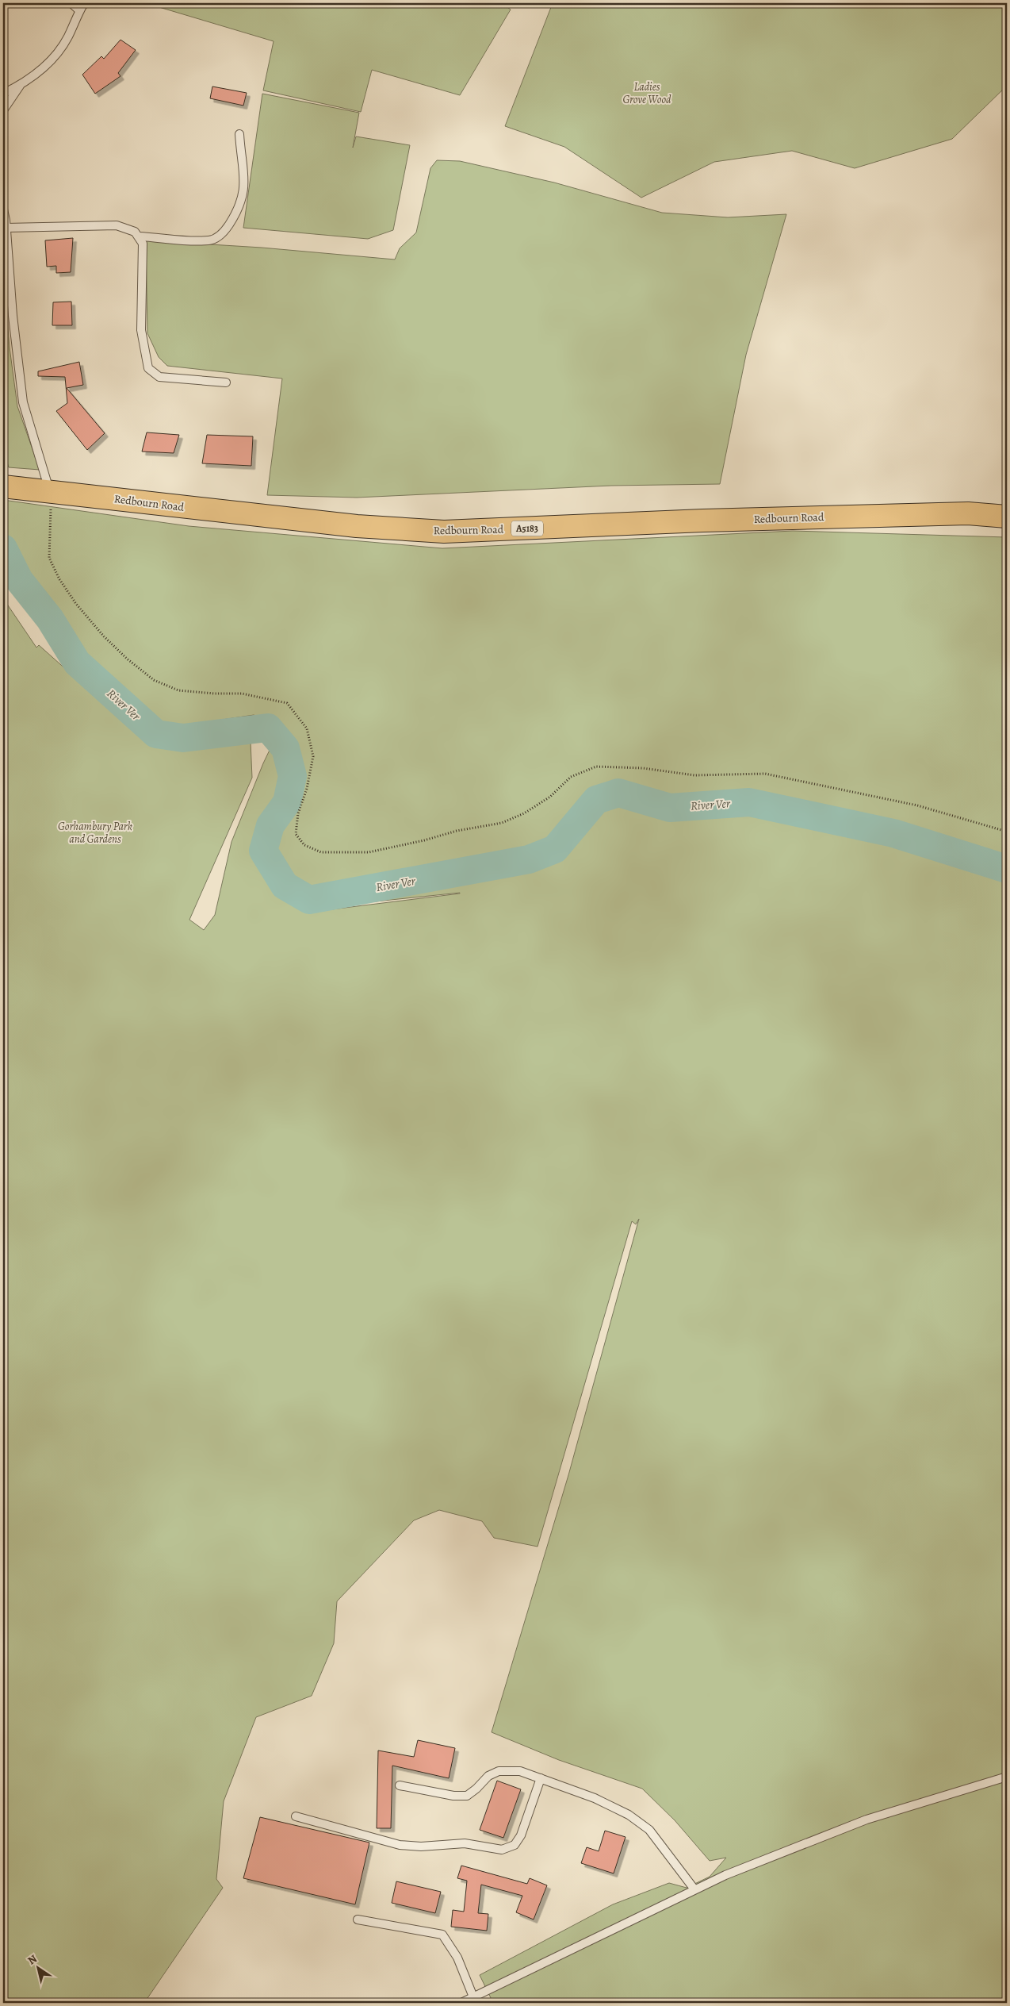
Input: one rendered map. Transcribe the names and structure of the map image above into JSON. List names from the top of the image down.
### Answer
{
  "streets": {
    "main road": ["Redbourn Road", "A5183"]
  },
  "water": ["River Ver"],
  "parks": ["Ladies Grove Wood", "Gorhambury Park and Gardens"],
  "north": "top left"
}
